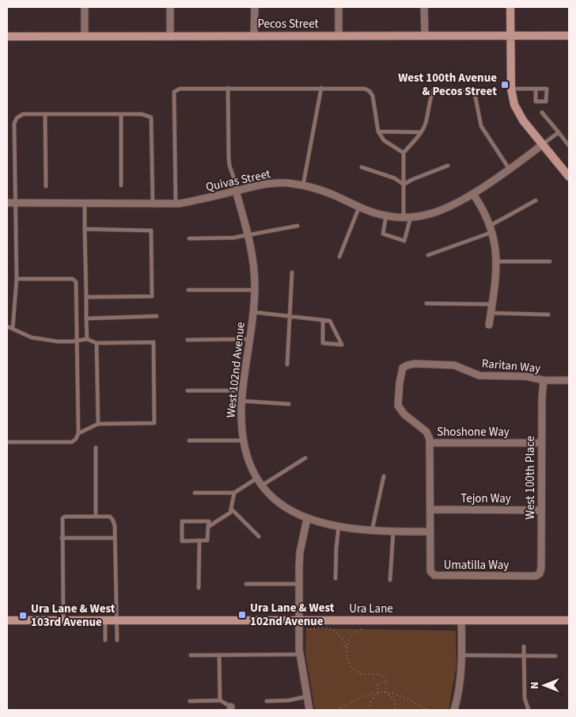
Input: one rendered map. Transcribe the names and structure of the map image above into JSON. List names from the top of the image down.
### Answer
{
  "streets": {
    "street": [
      "Pecos Street",
      "Quivas Street",
      "Raritan Way",
      "West 102nd Avenue",
      "Shoshone Way",
      "West 100th Place",
      "Tejon Way",
      "Umatilla Way",
      "Ura Lane"
    ]
  },
  "crossings": [
    ["Quivas Street", "West 102nd Avenue"],
    ["Raritan Way", "Shoshone Way"],
    ["Raritan Way", "West 100th Place"],
    ["West 102nd Avenue", "Umatilla Way"],
    ["Shoshone Way", "West 100th Place"],
    ["West 100th Place", "Tejon Way"],
    ["West 100th Place", "Umatilla Way"]
  ],
  "places": {
    "transit": ["West 100th Avenue & Pecos Street", "Ura Lane & West 102nd Avenue", "Ura Lane & West 103rd Avenue"]
  },
  "north": "left"
}
